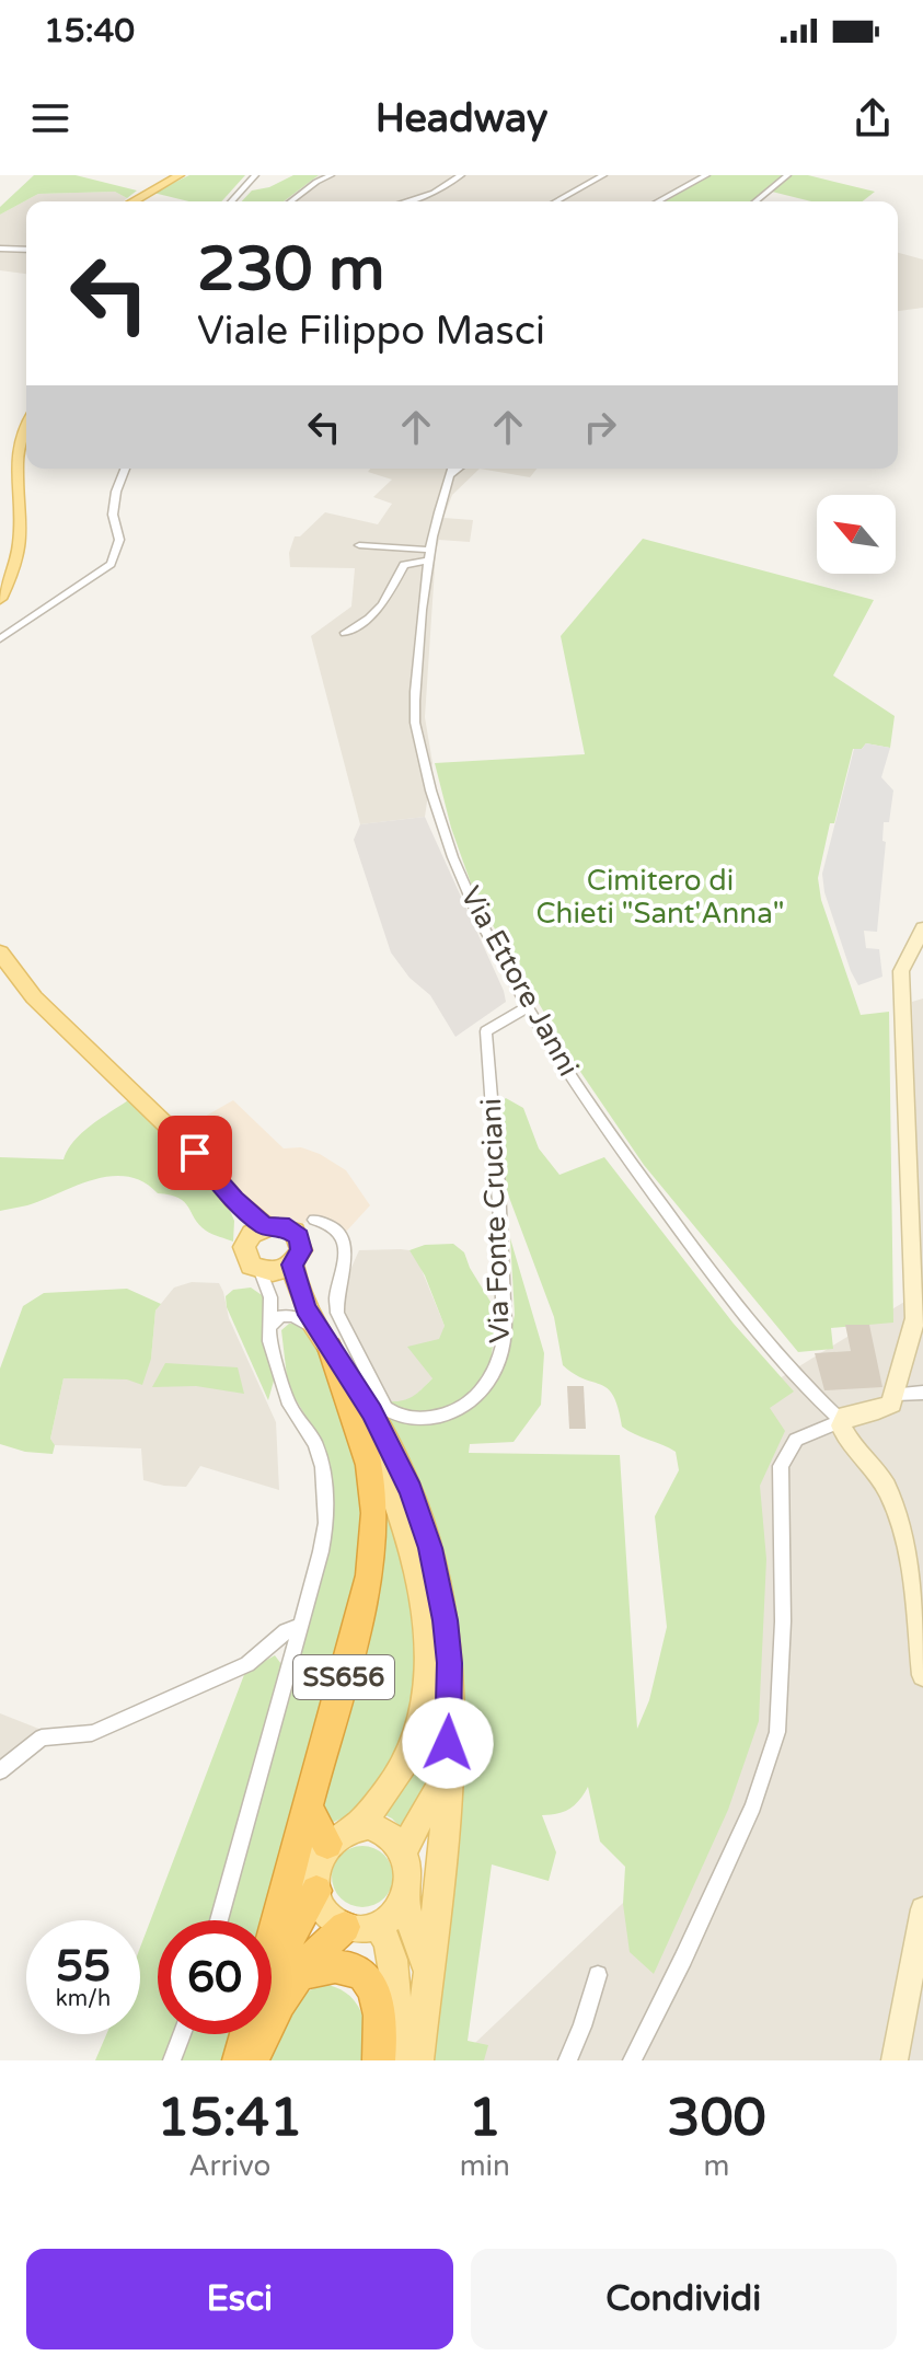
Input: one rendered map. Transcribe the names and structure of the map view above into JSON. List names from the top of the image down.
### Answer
{
  "streets": {
    "highway": ["SS656"],
    "street": ["Via Ettore Janni", "Via Fonte Cruciani"]
  },
  "crossings": [
    ["Via Ettore Janni", "Via Fonte Cruciani"]
  ],
  "parks": ["Cimitero di Chieti \"Sant'Anna\""],
  "north": "top left",
  "page": {
    "status": "15:40",
    "header": "Headway",
    "turn": ["230 m", "Viale Filippo Masci"],
    "speed": "55 km/h",
    "limit": "60",
    "eta": [
      "15:41",
      "Arrivo",
      "1",
      "min",
      "300",
      "m"
    ],
    "buttons": ["Esci", "Condividi"]
  }
}
